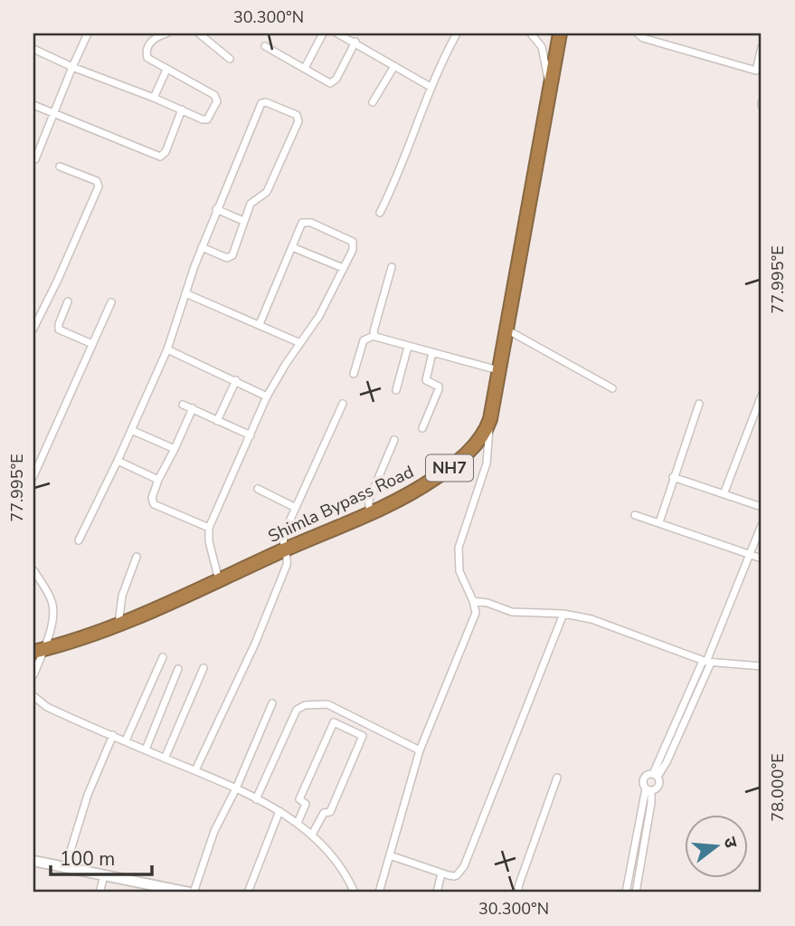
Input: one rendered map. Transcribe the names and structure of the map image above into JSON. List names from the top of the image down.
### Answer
{
  "streets": {
    "highway": ["NH7", "Shimla Bypass Road"]
  },
  "scale_bar": "100 m",
  "north": "right",
  "coordinates": ["30.300°N", "77.995°E", "78.000°E"]
}
